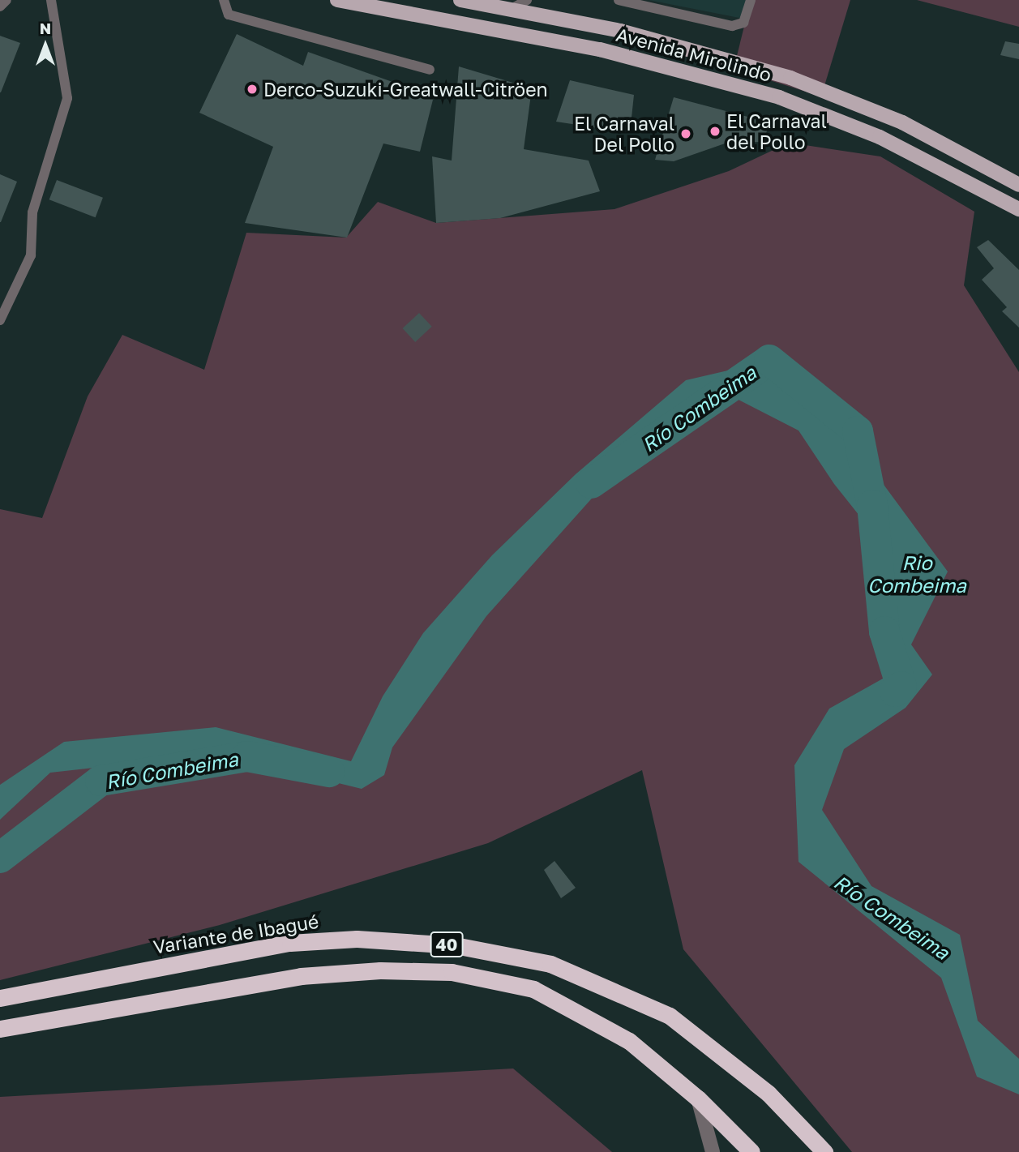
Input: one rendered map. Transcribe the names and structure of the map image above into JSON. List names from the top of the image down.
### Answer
{
  "streets": {
    "highway": ["Variante de Ibagué", "40"],
    "main road": ["Avenida Mirolindo"]
  },
  "water": ["Río Combeima", "Rio Combeima"],
  "places": ["Derco-Suzuki-Greatwall-Citröen", "El Carnaval del Pollo", "El Carnaval Del Pollo"],
  "north": "top"
}
